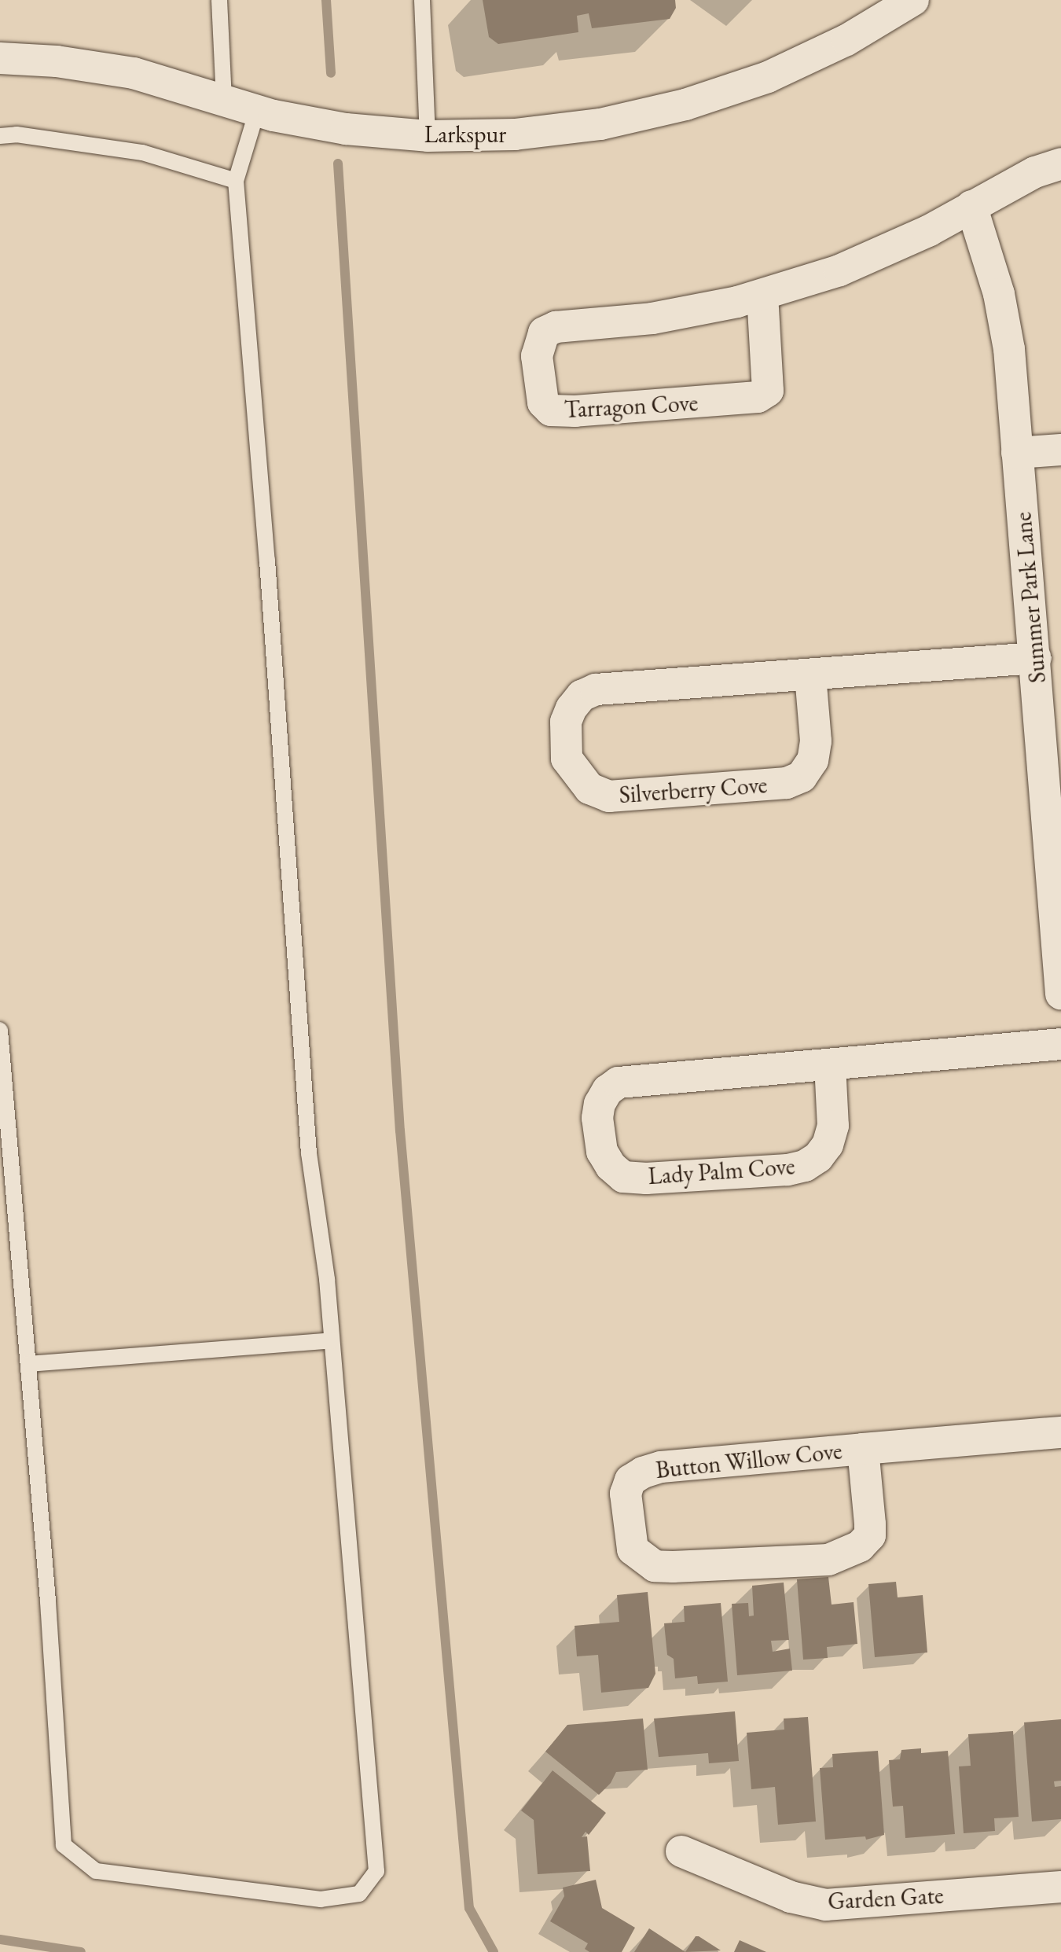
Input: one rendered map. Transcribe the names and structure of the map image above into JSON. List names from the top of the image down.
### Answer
{
  "streets": {
    "street": [
      "Larkspur",
      "Tarragon Cove",
      "Summer Park Lane",
      "Silverberry Cove",
      "Lady Palm Cove",
      "Button Willow Cove",
      "Garden Gate"
    ]
  },
  "crossings": [
    ["Tarragon Cove", "Summer Park Lane"],
    ["Summer Park Lane", "Silverberry Cove"]
  ]
}
